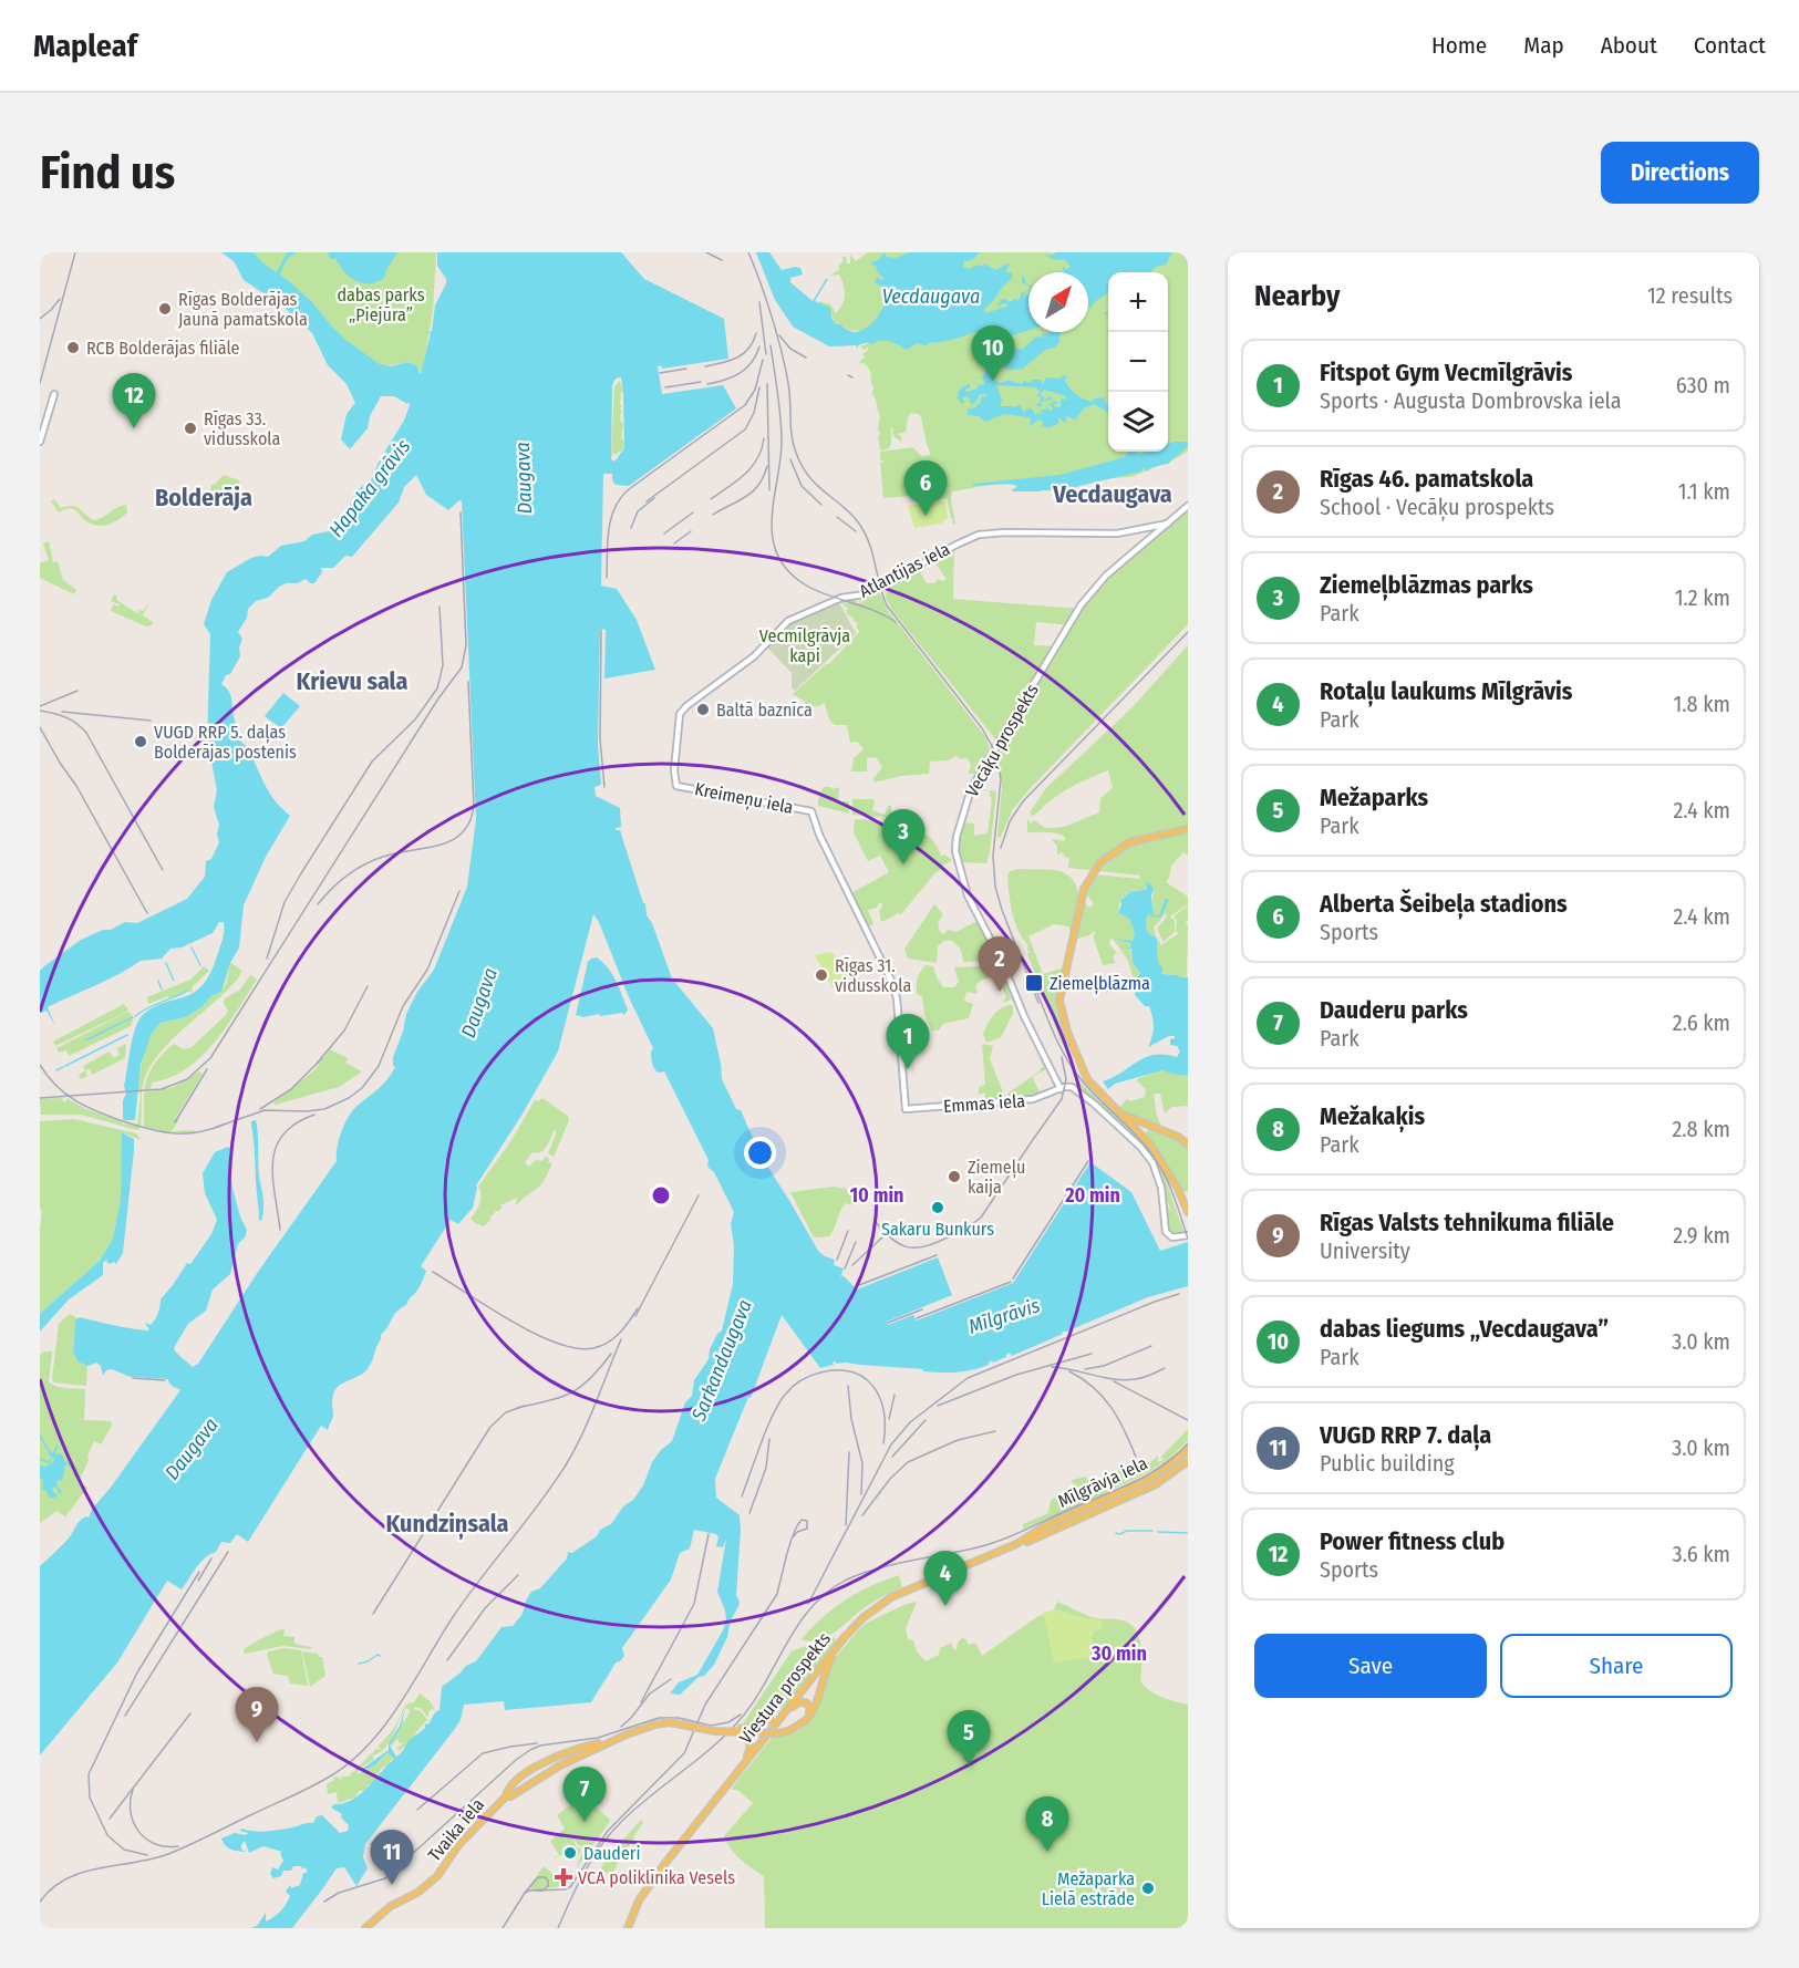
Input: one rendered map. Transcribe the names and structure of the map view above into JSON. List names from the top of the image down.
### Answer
{
  "streets": {
    "main road": [
      "Atlantijas iela",
      "Vecāķu prospekts",
      "Kreimeņu iela",
      "Emmas iela",
      "Mīlgrāvja iela",
      "Viestura prospekts",
      "Tvaika iela"
    ]
  },
  "crossings": [
    ["Atlantijas iela", "Vecāķu prospekts"],
    ["Atlantijas iela", "Kreimeņu iela"],
    ["Vecāķu prospekts", "Emmas iela"],
    ["Kreimeņu iela", "Emmas iela"],
    ["Mīlgrāvja iela", "Viestura prospekts"]
  ],
  "districts": [
    "Vecdaugava",
    "Bolderāja",
    "Krievu sala",
    "Kundziņsala"
  ],
  "water": [
    "Vecdaugava",
    "Daugava",
    "Hapaka grāvis",
    "Mīlgrāvis",
    "Sarkandaugava"
  ],
  "parks": ["dabas parks „Piejūra”", "Vecmīlgrāvja kapi"],
  "places": {
    "other": [
      "Rīgas Bolderājas Jaunā pamatskola",
      "RCB Bolderājas filiāle",
      "Rīgas 33. vidusskola",
      "Baltā baznīca",
      "VUGD RRP 5. daļas Bolderājas postenis",
      "Rīgas 31. vidusskola",
      "Ziemeļu kaija",
      "Sakaru Bunkurs",
      "Dauderi",
      "Mežaparka Lielā estrāde"
    ],
    "transit": ["Ziemeļblāzma"],
    "health": ["VCA poliklīnika Vesels"]
  },
  "north": "top right",
  "page": {
    "header": "Mapleaf",
    "nav": [
      "Home",
      "Map",
      "About",
      "Contact"
    ],
    "buttons": [
      "Directions",
      ["Save", "Share"]
    ],
    "title": "Find us",
    "heading": ["Nearby", "12 results"],
    "map_buttons": ["+", "−"],
    "pins": [
      "10",
      "12",
      "6",
      "3",
      "2",
      "1",
      "4",
      "9",
      "5",
      "7",
      "8",
      "11"
    ],
    "list": [
      {
        "mark": "1",
        "name": "Fitspot Gym Vecmīlgrāvis",
        "note": "Sports · Augusta Dombrovska iela",
        "value": "630 m"
      },
      {
        "mark": "2",
        "name": "Rīgas 46. pamatskola",
        "note": "School · Vecāķu prospekts",
        "value": "1.1 km"
      },
      {
        "mark": "3",
        "name": "Ziemeļblāzmas parks",
        "note": "Park",
        "value": "1.2 km"
      },
      {
        "mark": "4",
        "name": "Rotaļu laukums Mīlgrāvis",
        "note": "Park",
        "value": "1.8 km"
      },
      {
        "mark": "5",
        "name": "Mežaparks",
        "note": "Park",
        "value": "2.4 km"
      },
      {
        "mark": "6",
        "name": "Alberta Šeibeļa stadions",
        "note": "Sports",
        "value": "2.4 km"
      },
      {
        "mark": "7",
        "name": "Dauderu parks",
        "note": "Park",
        "value": "2.6 km"
      },
      {
        "mark": "8",
        "name": "Mežakaķis",
        "note": "Park",
        "value": "2.8 km"
      },
      {
        "mark": "9",
        "name": "Rīgas Valsts tehnikuma filiāle",
        "note": "University",
        "value": "2.9 km"
      },
      {
        "mark": "10",
        "name": "dabas liegums „Vecdaugava”",
        "note": "Park",
        "value": "3.0 km"
      },
      {
        "mark": "11",
        "name": "VUGD RRP 7. daļa",
        "note": "Public building",
        "value": "3.0 km"
      },
      {
        "mark": "12",
        "name": "Power fitness club",
        "note": "Sports",
        "value": "3.6 km"
      }
    ]
  },
  "rings": ["10 min", "20 min", "30 min"]
}
